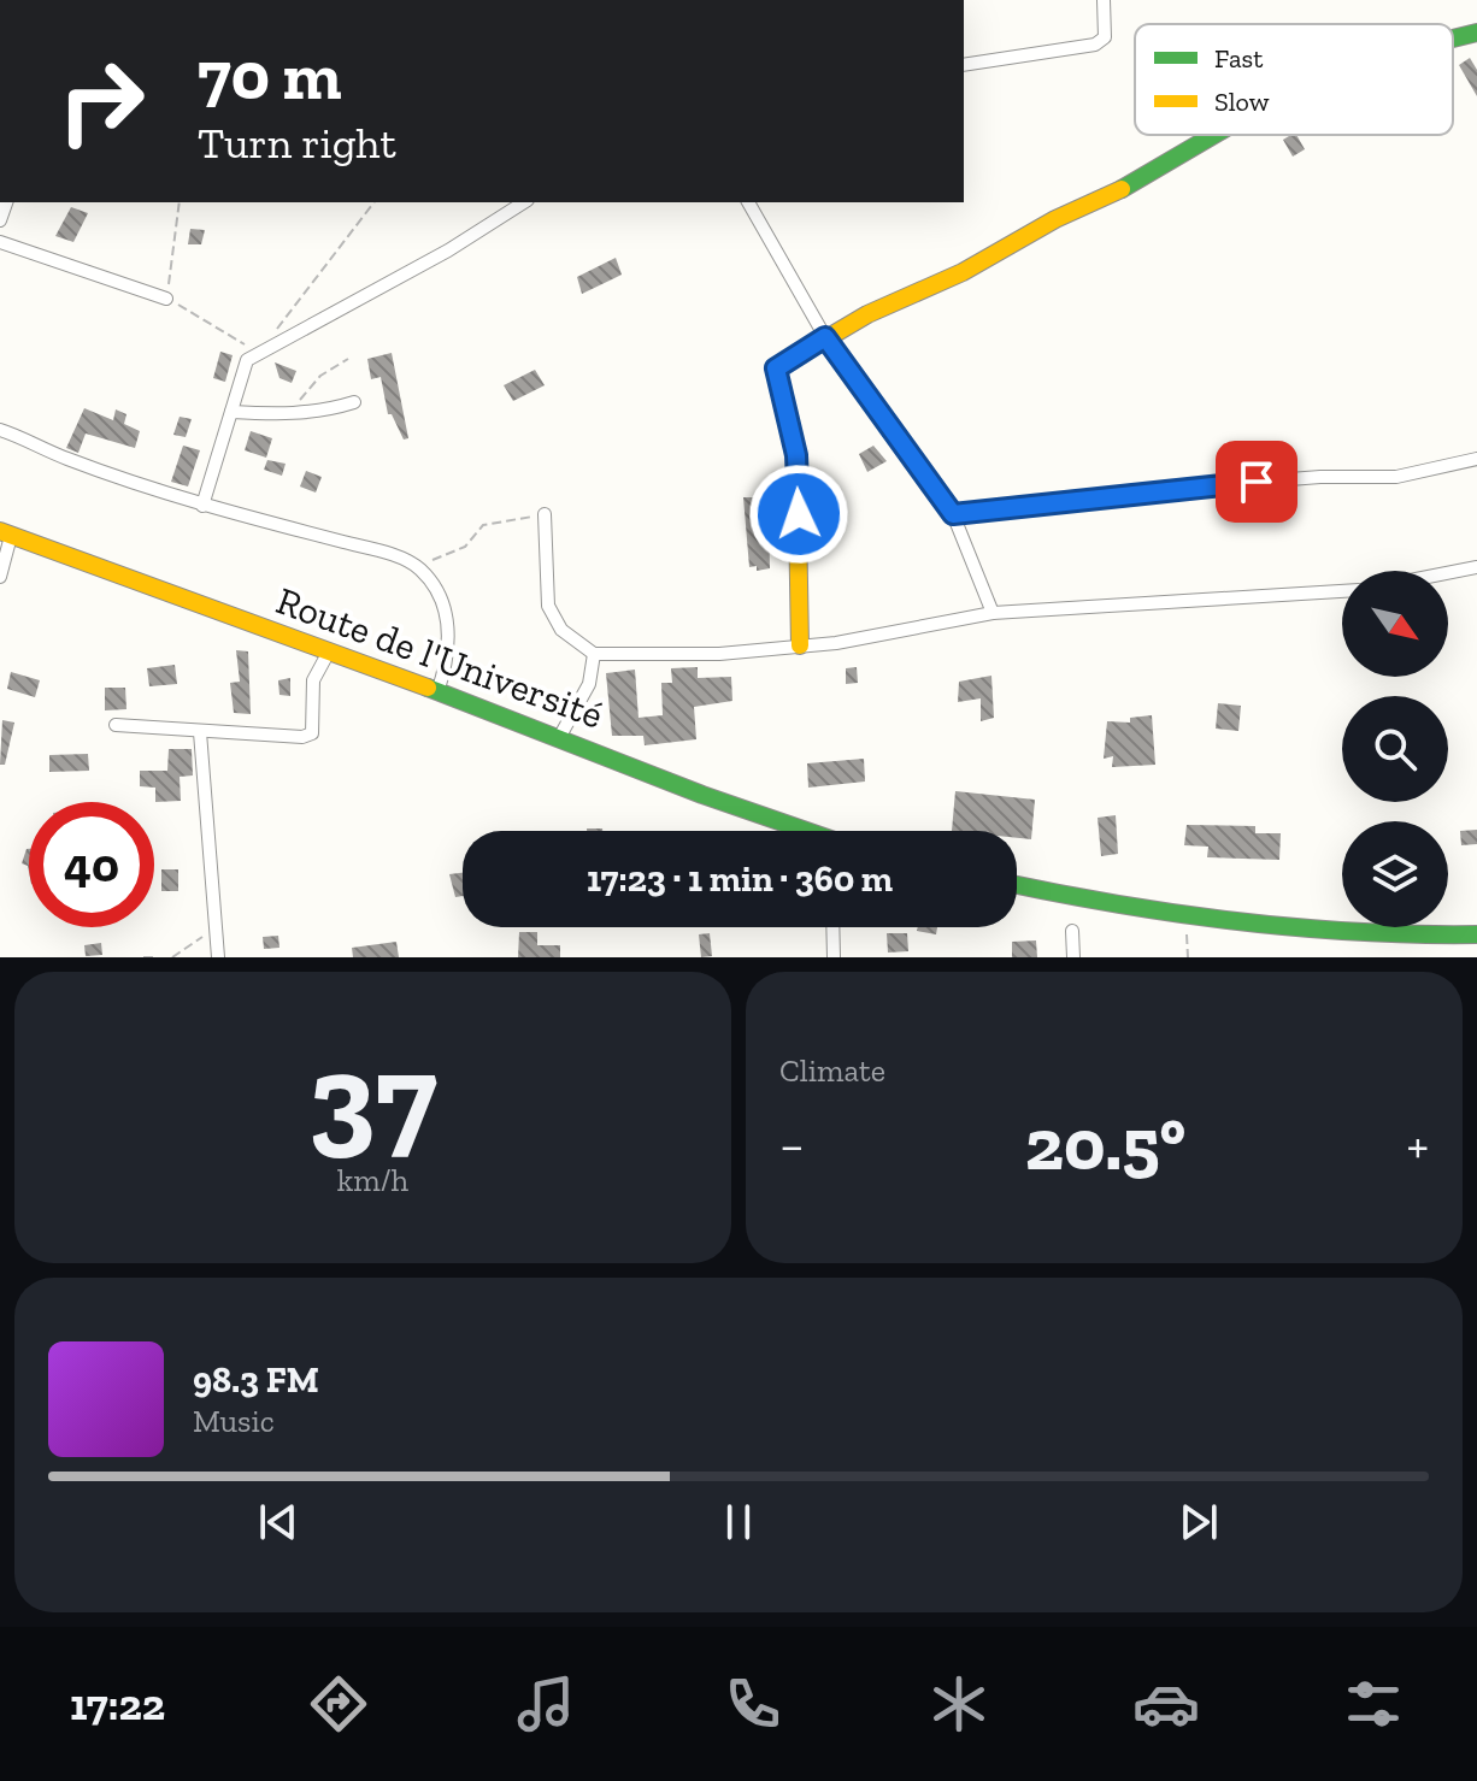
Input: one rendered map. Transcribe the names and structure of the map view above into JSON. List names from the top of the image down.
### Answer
{
  "streets": {
    "street": ["Route de l'Université"]
  },
  "legend": ["Fast", "Slow"],
  "north": "bottom right",
  "page": {
    "turn": ["70 m", "Turn right"],
    "limit": "40",
    "trip": "17:23 · 1 min · 360 m",
    "tile": [
      ["37", "km/h"],
      "Climate"
    ],
    "heat": ["−", "20.5°", "+"],
    "song": ["98.3 FM", "Music"],
    "tabs": "17:22"
  }
}
